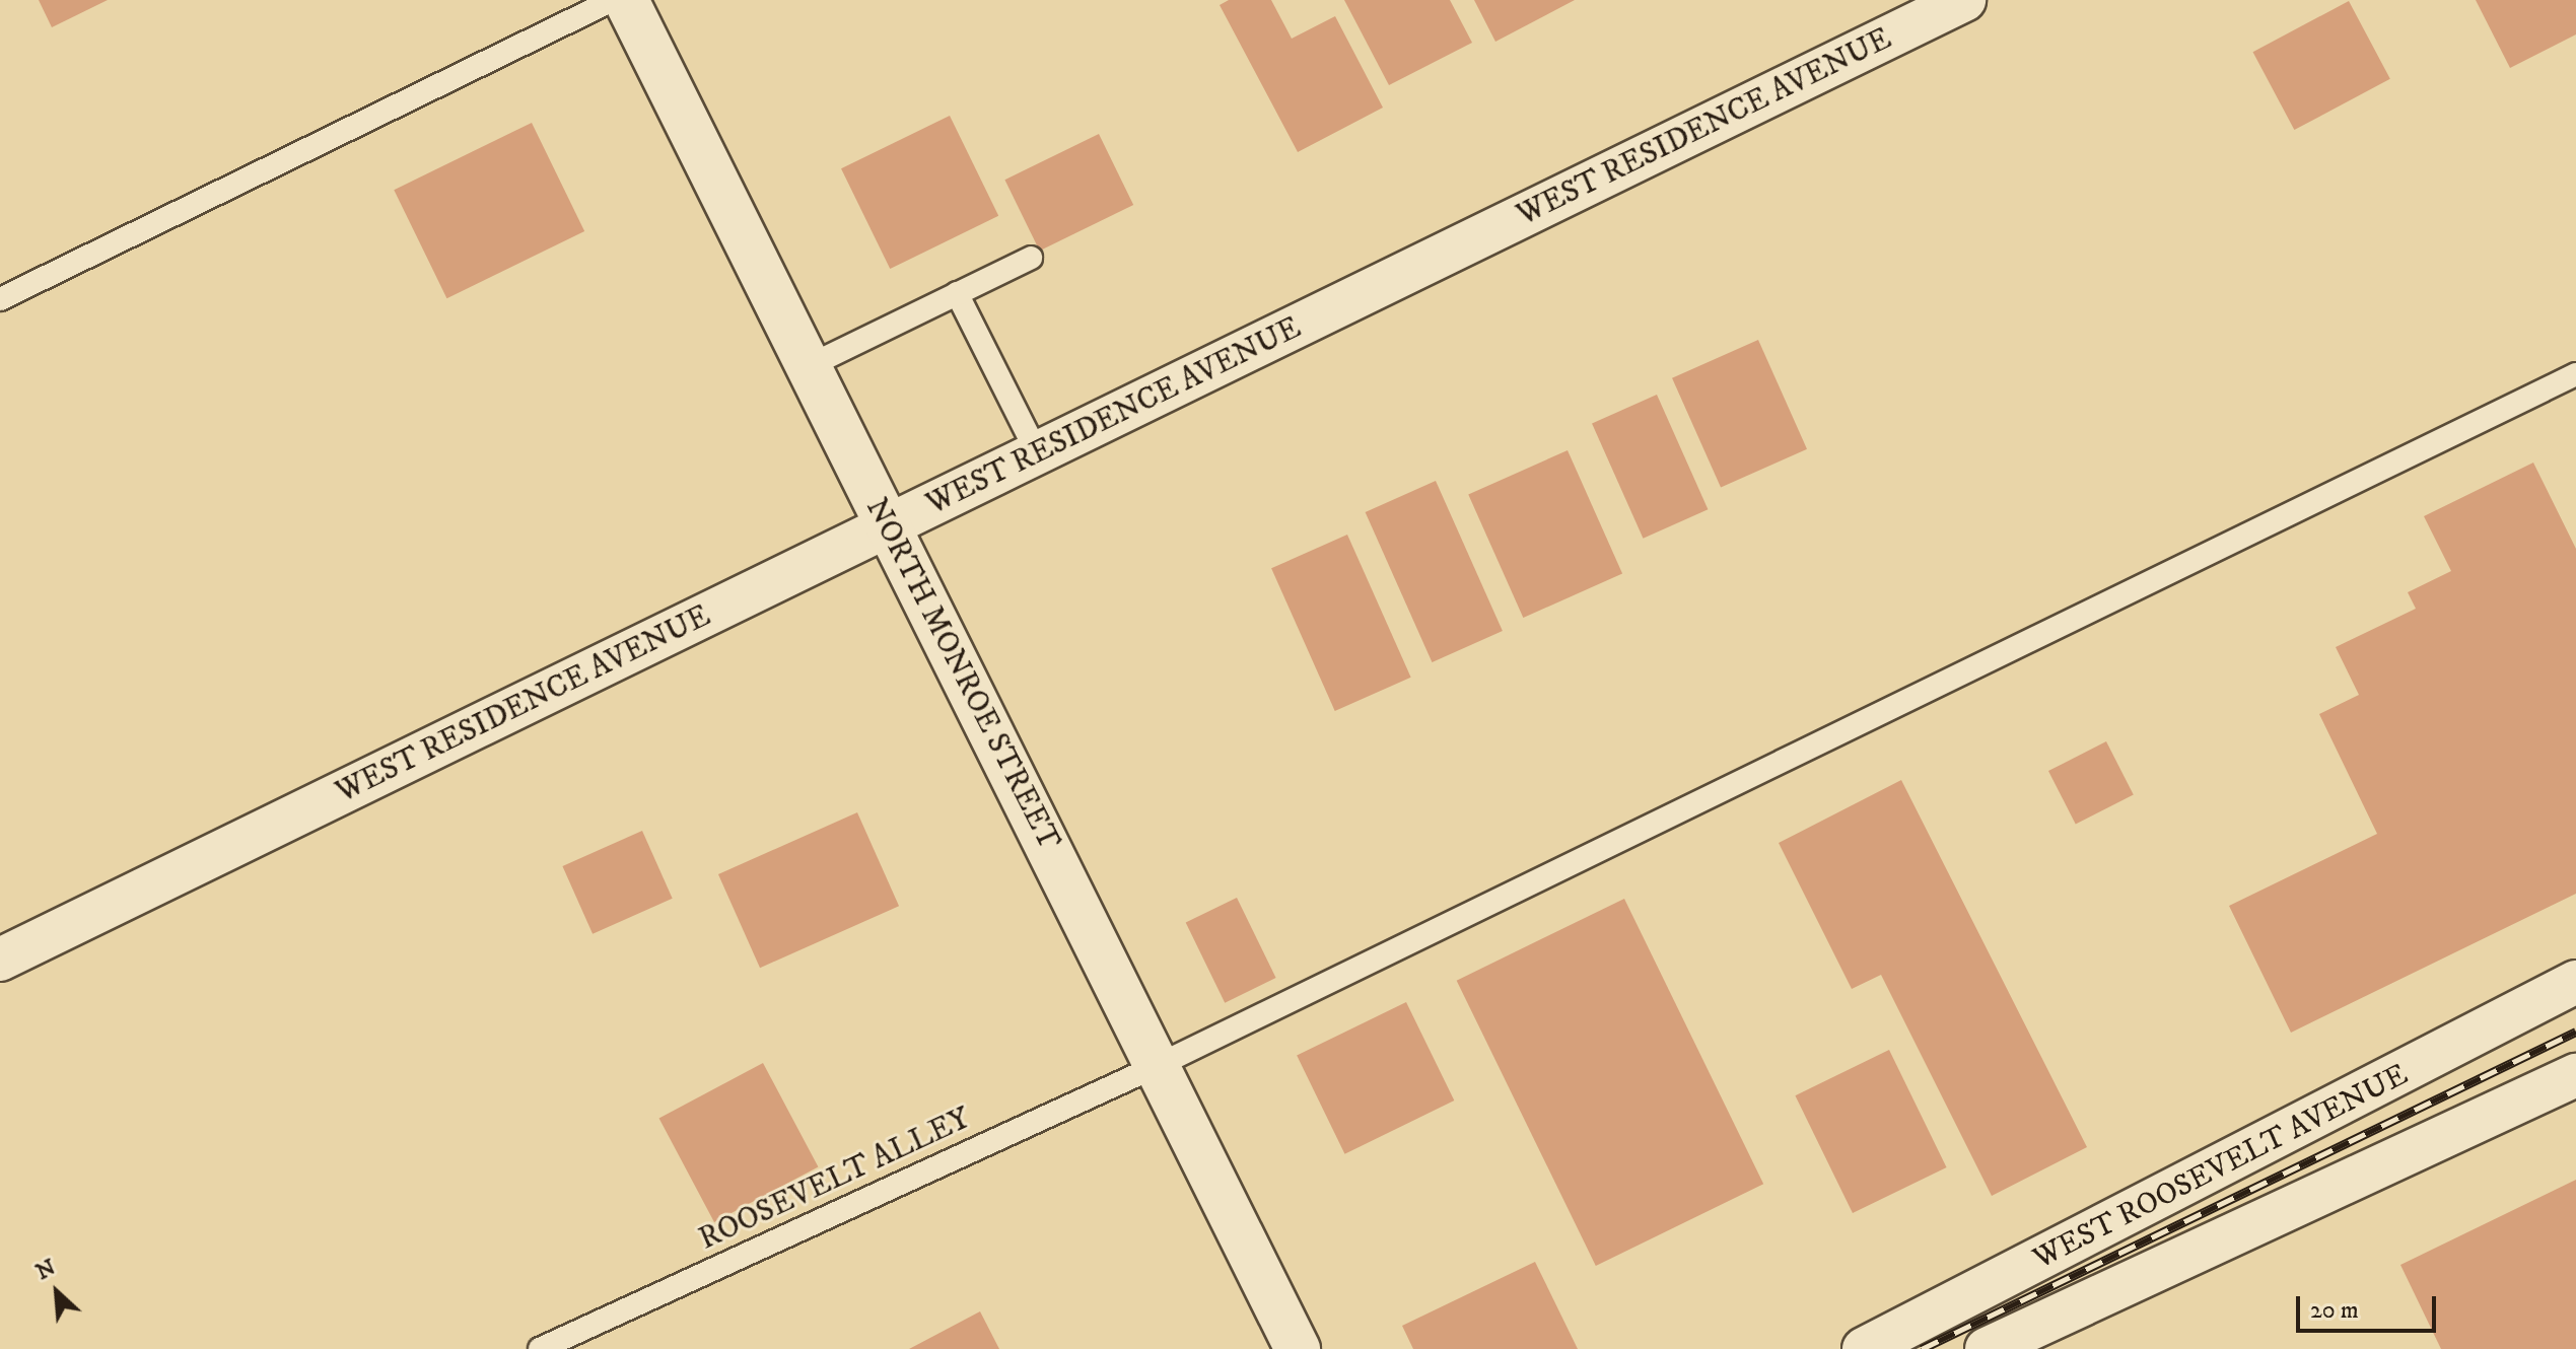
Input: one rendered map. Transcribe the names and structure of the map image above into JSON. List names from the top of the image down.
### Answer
{
  "streets": {
    "main road": ["NORTH MONROE STREET"],
    "street": ["WEST RESIDENCE AVENUE", "WEST ROOSEVELT AVENUE"],
    "lane": ["ROOSEVELT ALLEY"]
  },
  "crossings": [
    ["WEST RESIDENCE AVENUE", "NORTH MONROE STREET"],
    ["NORTH MONROE STREET", "ROOSEVELT ALLEY"]
  ],
  "scale_bar": "20 m",
  "north": "top left"
}
